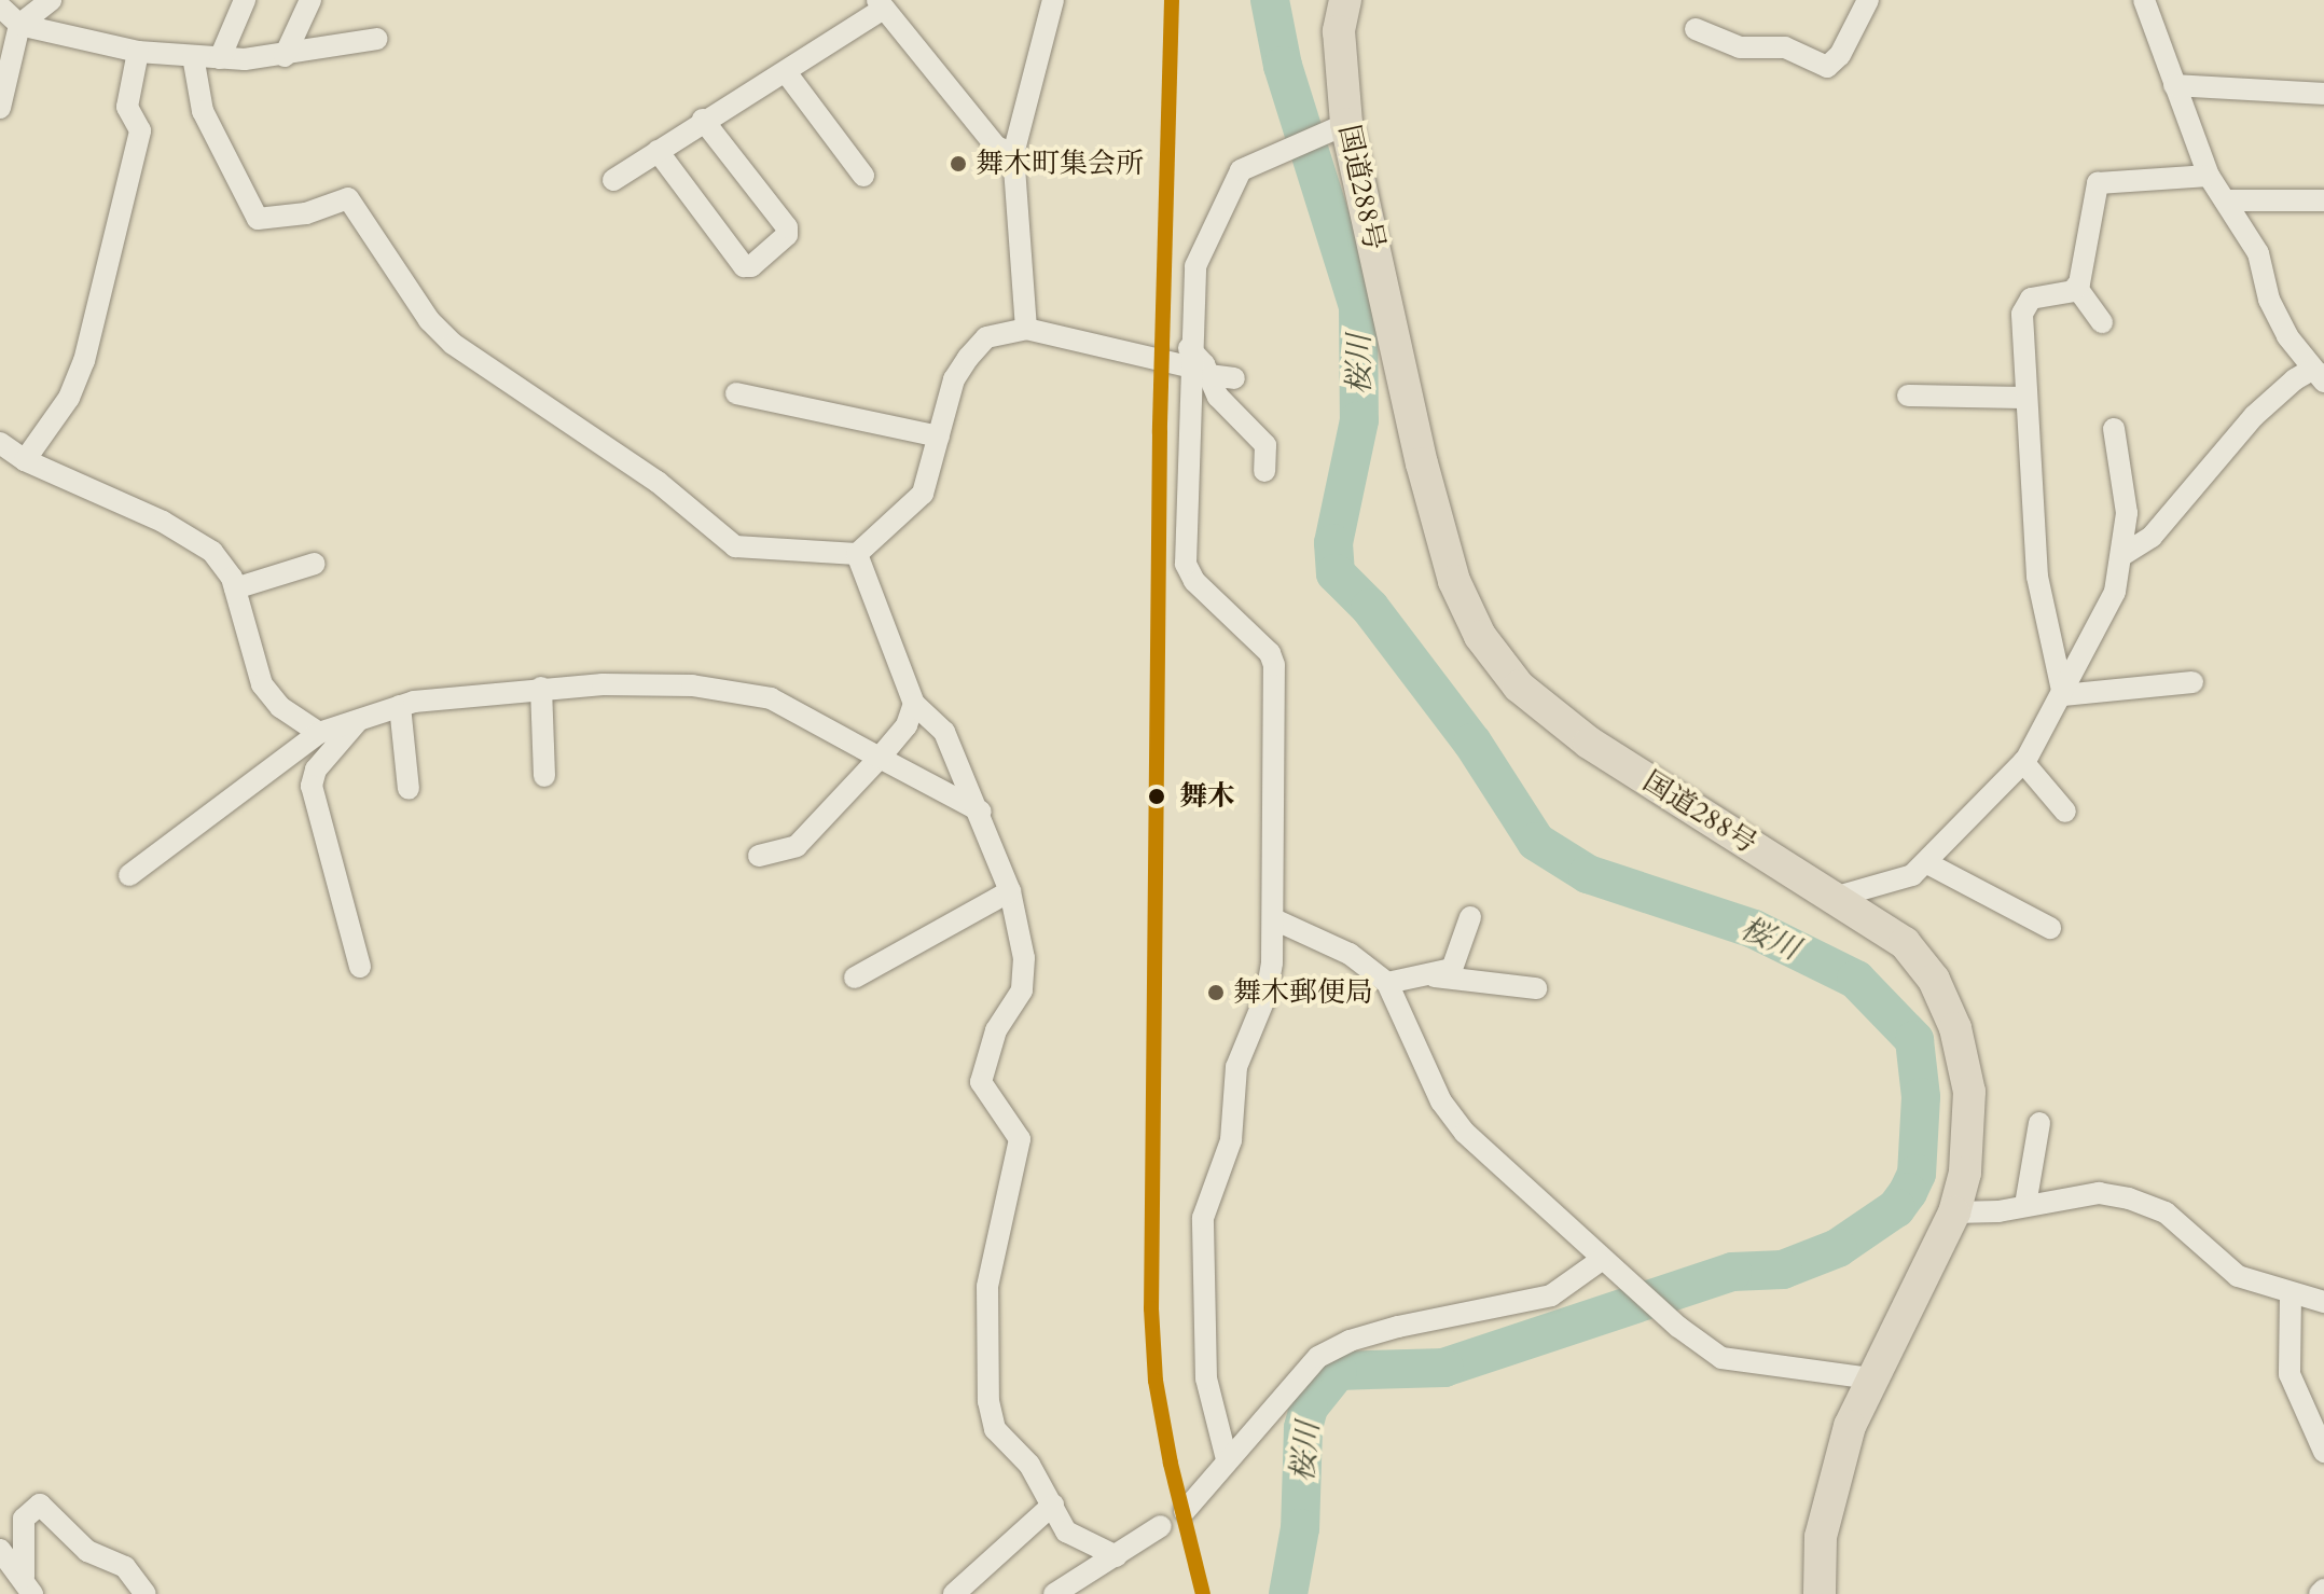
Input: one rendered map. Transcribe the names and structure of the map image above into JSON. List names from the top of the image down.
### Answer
{
  "streets": {
    "highway": ["国道288号"]
  },
  "water": ["桜川"],
  "places": ["舞木町集会所", "舞木", "舞木郵便局"]
}
